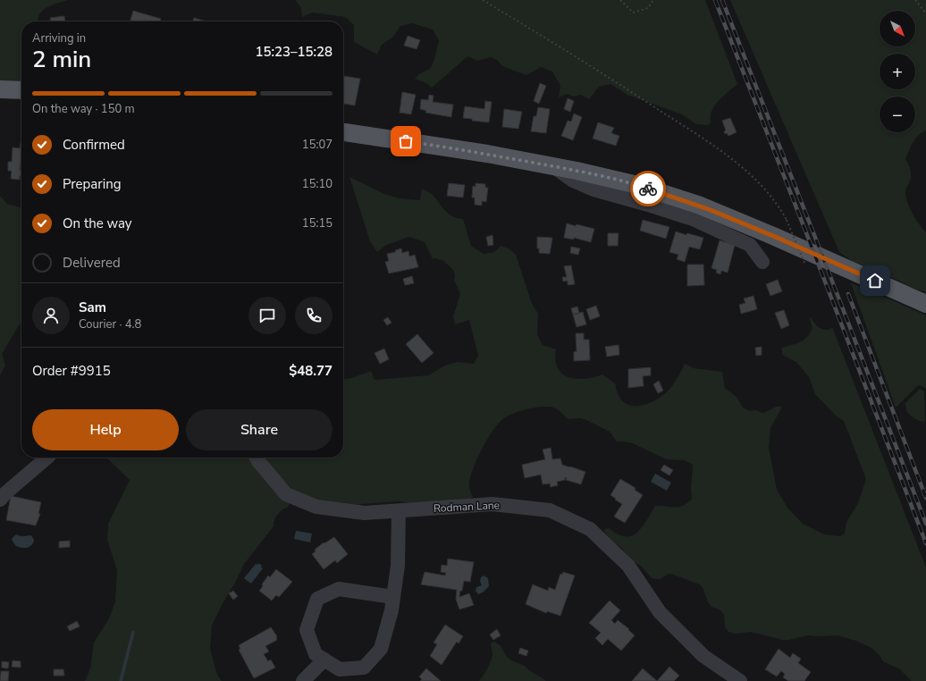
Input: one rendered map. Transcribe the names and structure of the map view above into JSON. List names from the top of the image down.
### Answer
{
  "streets": {
    "street": ["Rodman Lane"]
  },
  "north": "bottom right",
  "page": {
    "map_buttons": ["+", "−"],
    "heading": ["2 min", "Arriving in", "15:23–15:28"],
    "panel": [
      "Sam",
      "Courier · 4.8",
      "Order #9915",
      "$48.77"
    ],
    "bar": "On the way · 150 m",
    "list": [
      ["Confirmed", "15:07"],
      ["Preparing", "15:10"],
      ["On the way", "15:15"],
      "Delivered"
    ],
    "buttons": ["Help", "Share"]
  }
}
